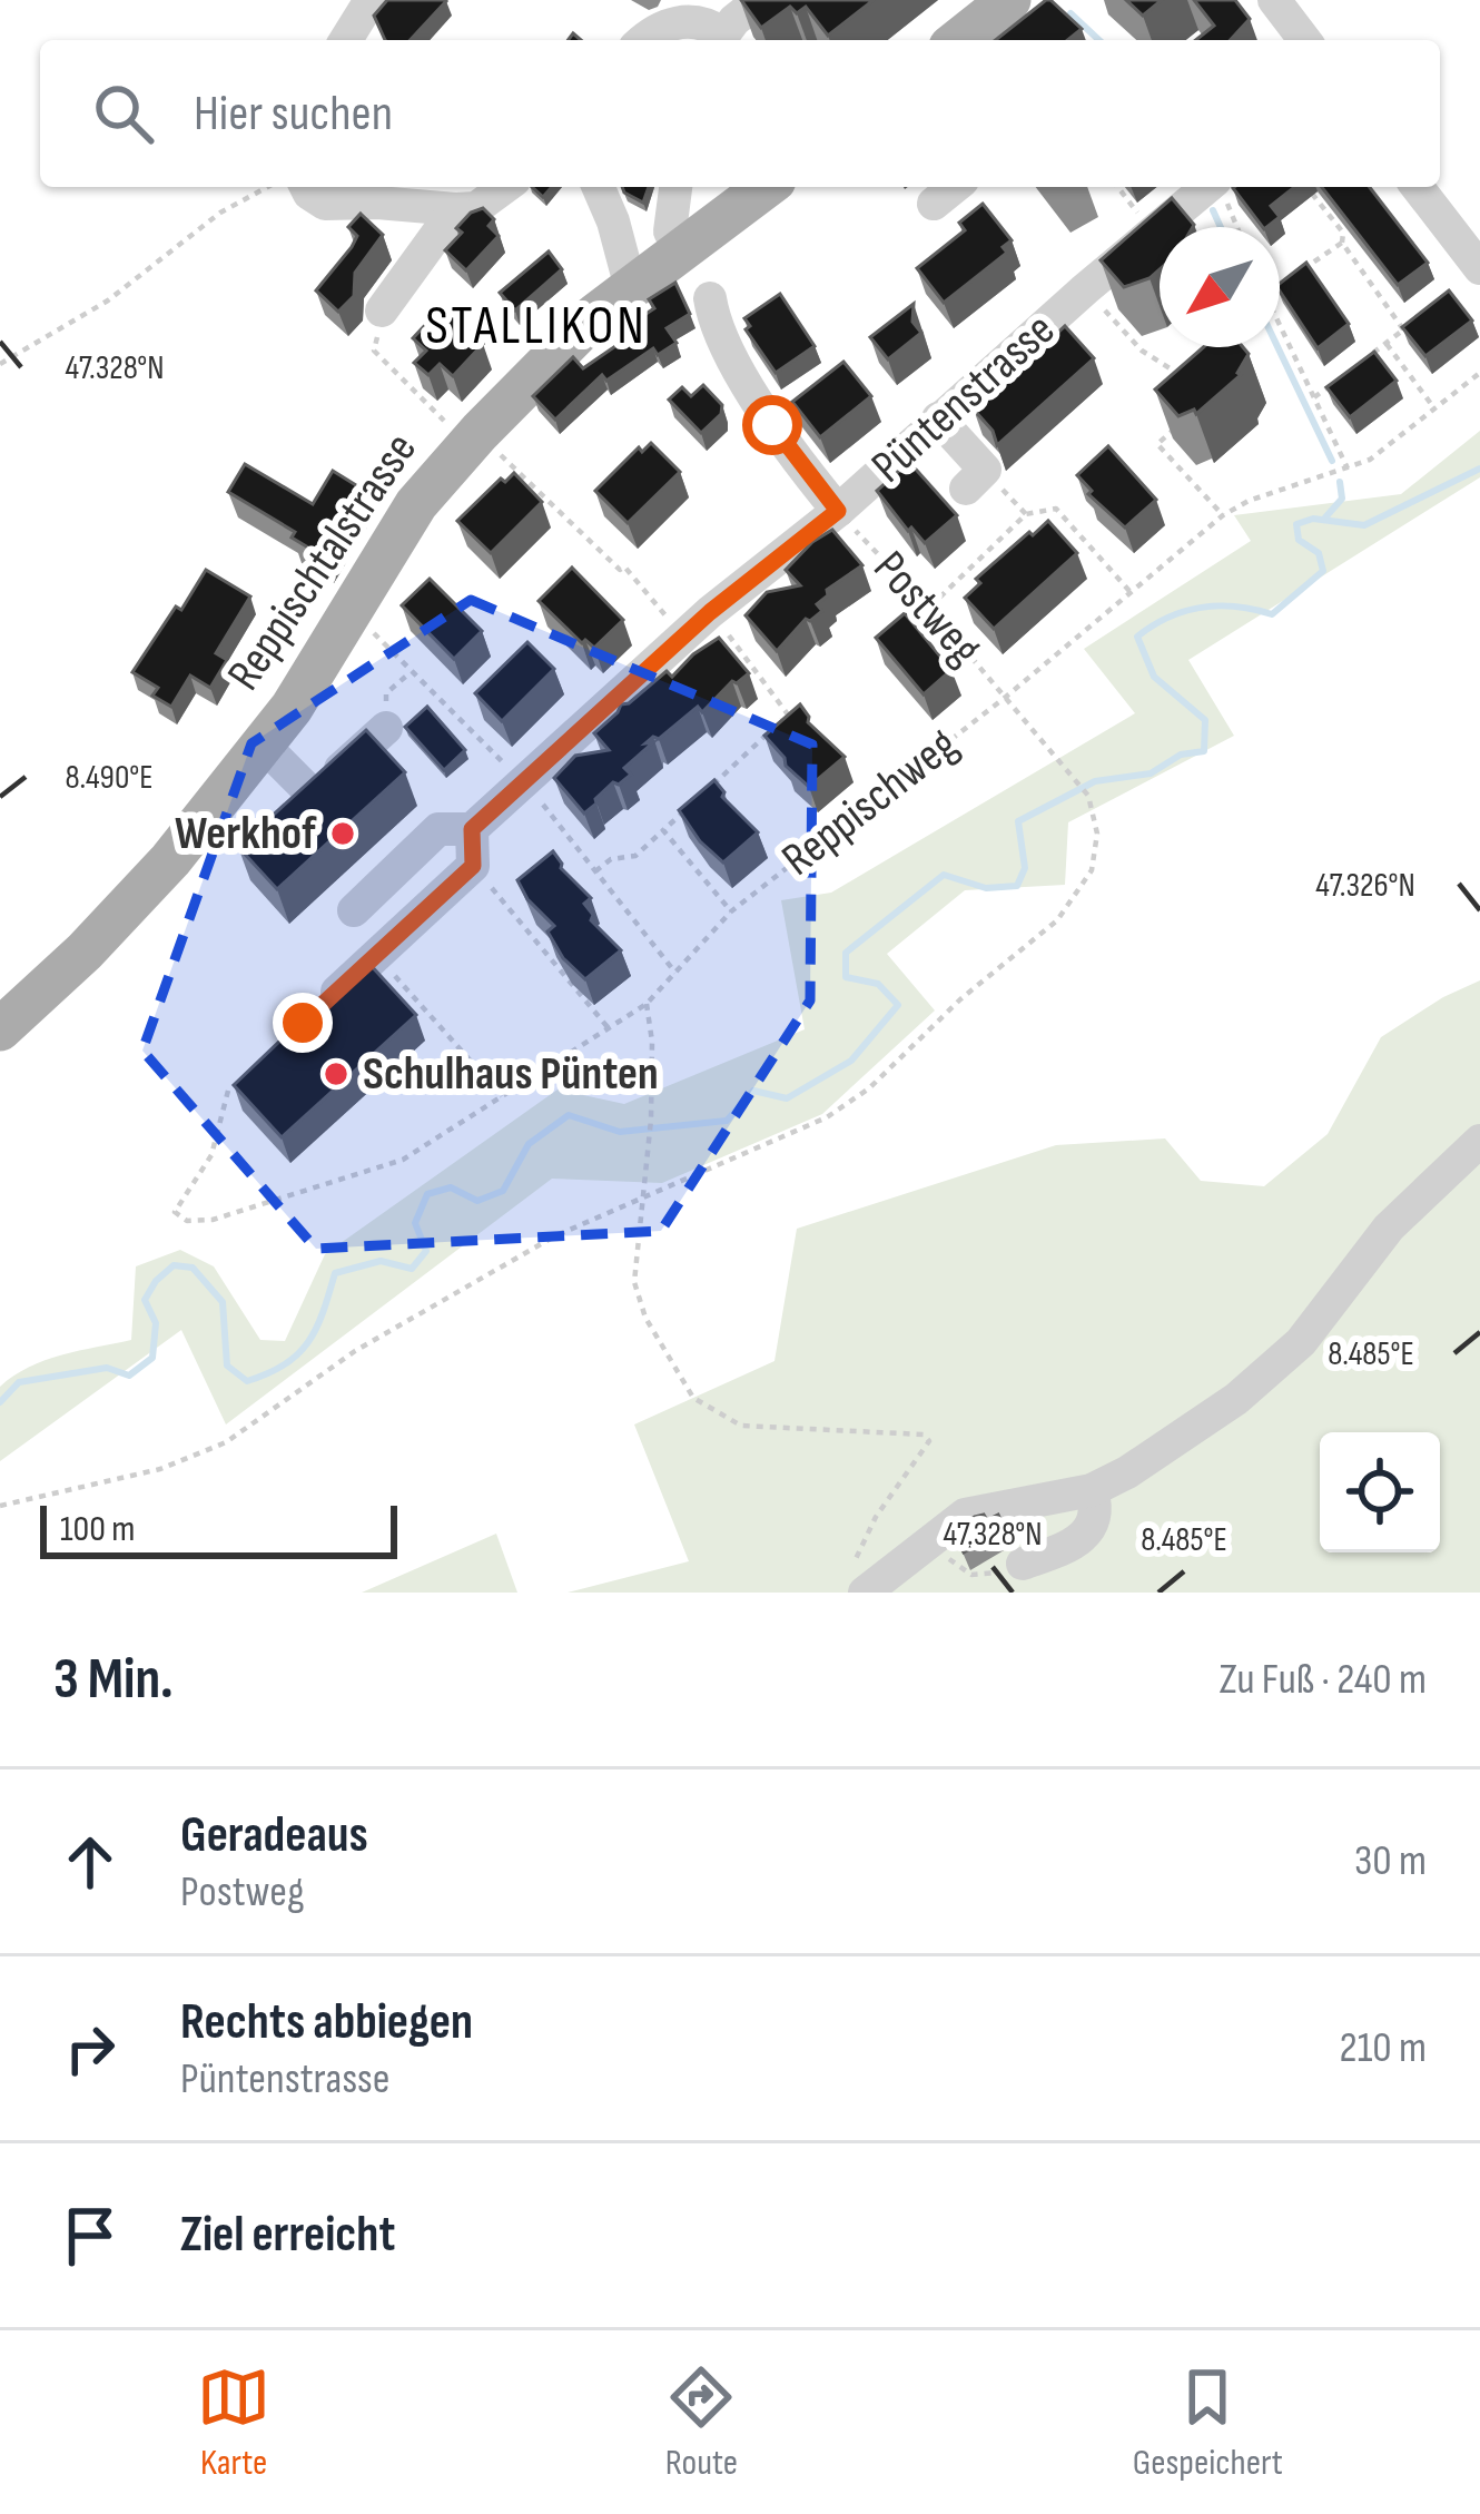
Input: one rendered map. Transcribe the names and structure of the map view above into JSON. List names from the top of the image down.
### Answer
{
  "streets": {
    "main road": ["Reppischtalstrasse"],
    "street": ["Püntenstrasse", "Postweg"],
    "path": ["Reppischweg"]
  },
  "crossings": [
    ["Püntenstrasse", "Postweg"],
    ["Postweg", "Reppischweg"]
  ],
  "districts": ["STALLIKON"],
  "places": ["Werkhof", "Schulhaus Pünten"],
  "scale_bar": "100 m",
  "north": "bottom left",
  "page": {
    "search": "Hier suchen",
    "scale": "100 m",
    "heading": ["3 Min.", "Zu Fuß · 240 m"],
    "list": [
      ["Geradeaus", "Postweg", "30 m"],
      ["Rechts abbiegen", "Püntenstrasse", "210 m"],
      "Ziel erreicht"
    ],
    "nav": ["Karte", "Route", "Gespeichert"]
  },
  "coordinates": [
    "47.328°N",
    "8.490°E",
    "47.326°N",
    "8.485°E"
  ]
}
